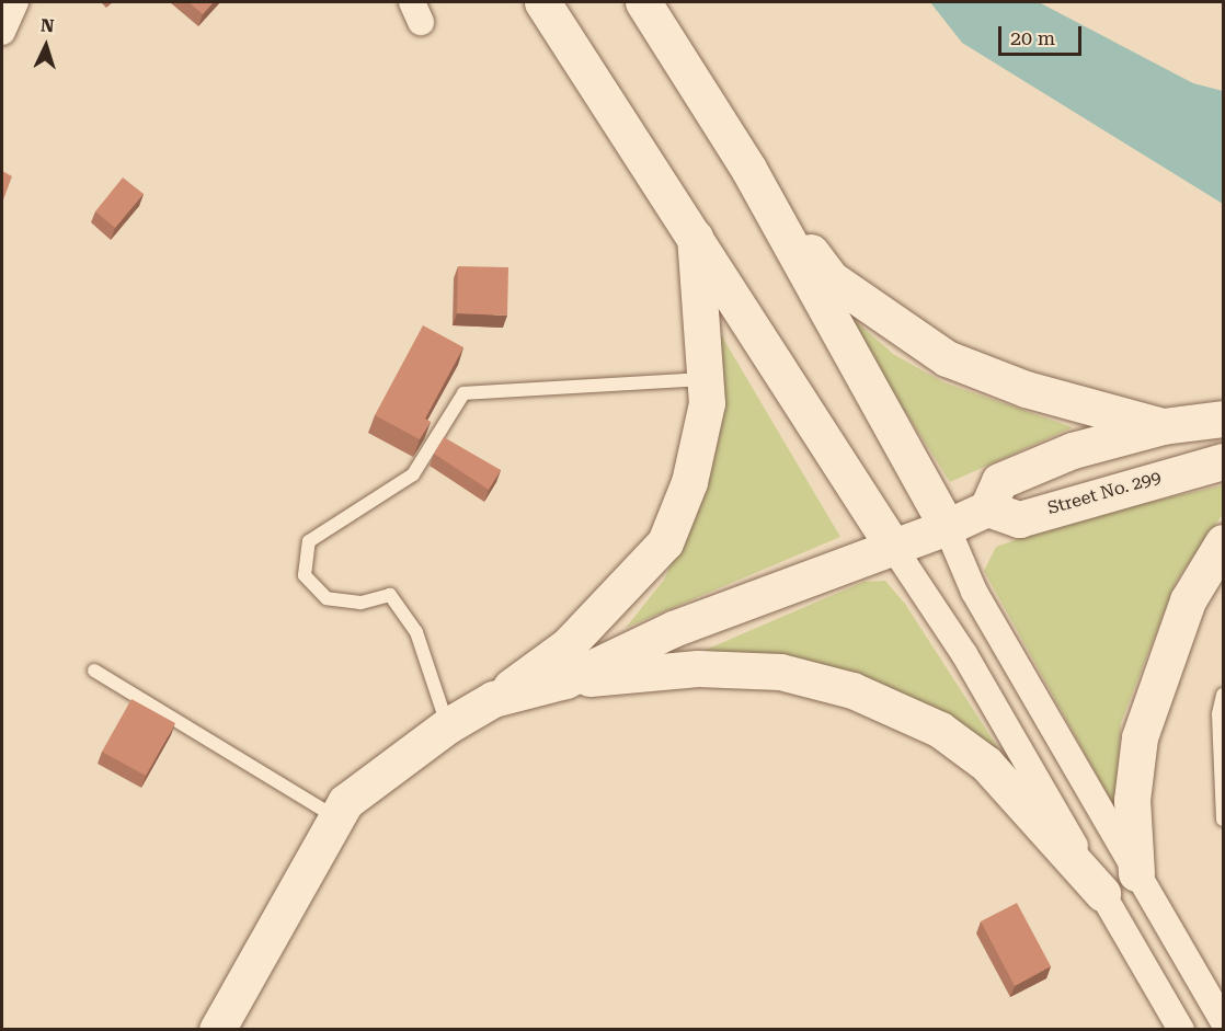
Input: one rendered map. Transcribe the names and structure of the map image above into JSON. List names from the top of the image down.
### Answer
{
  "streets": {
    "street": ["Street No. 299"]
  },
  "scale_bar": "20 m",
  "north": "top"
}
